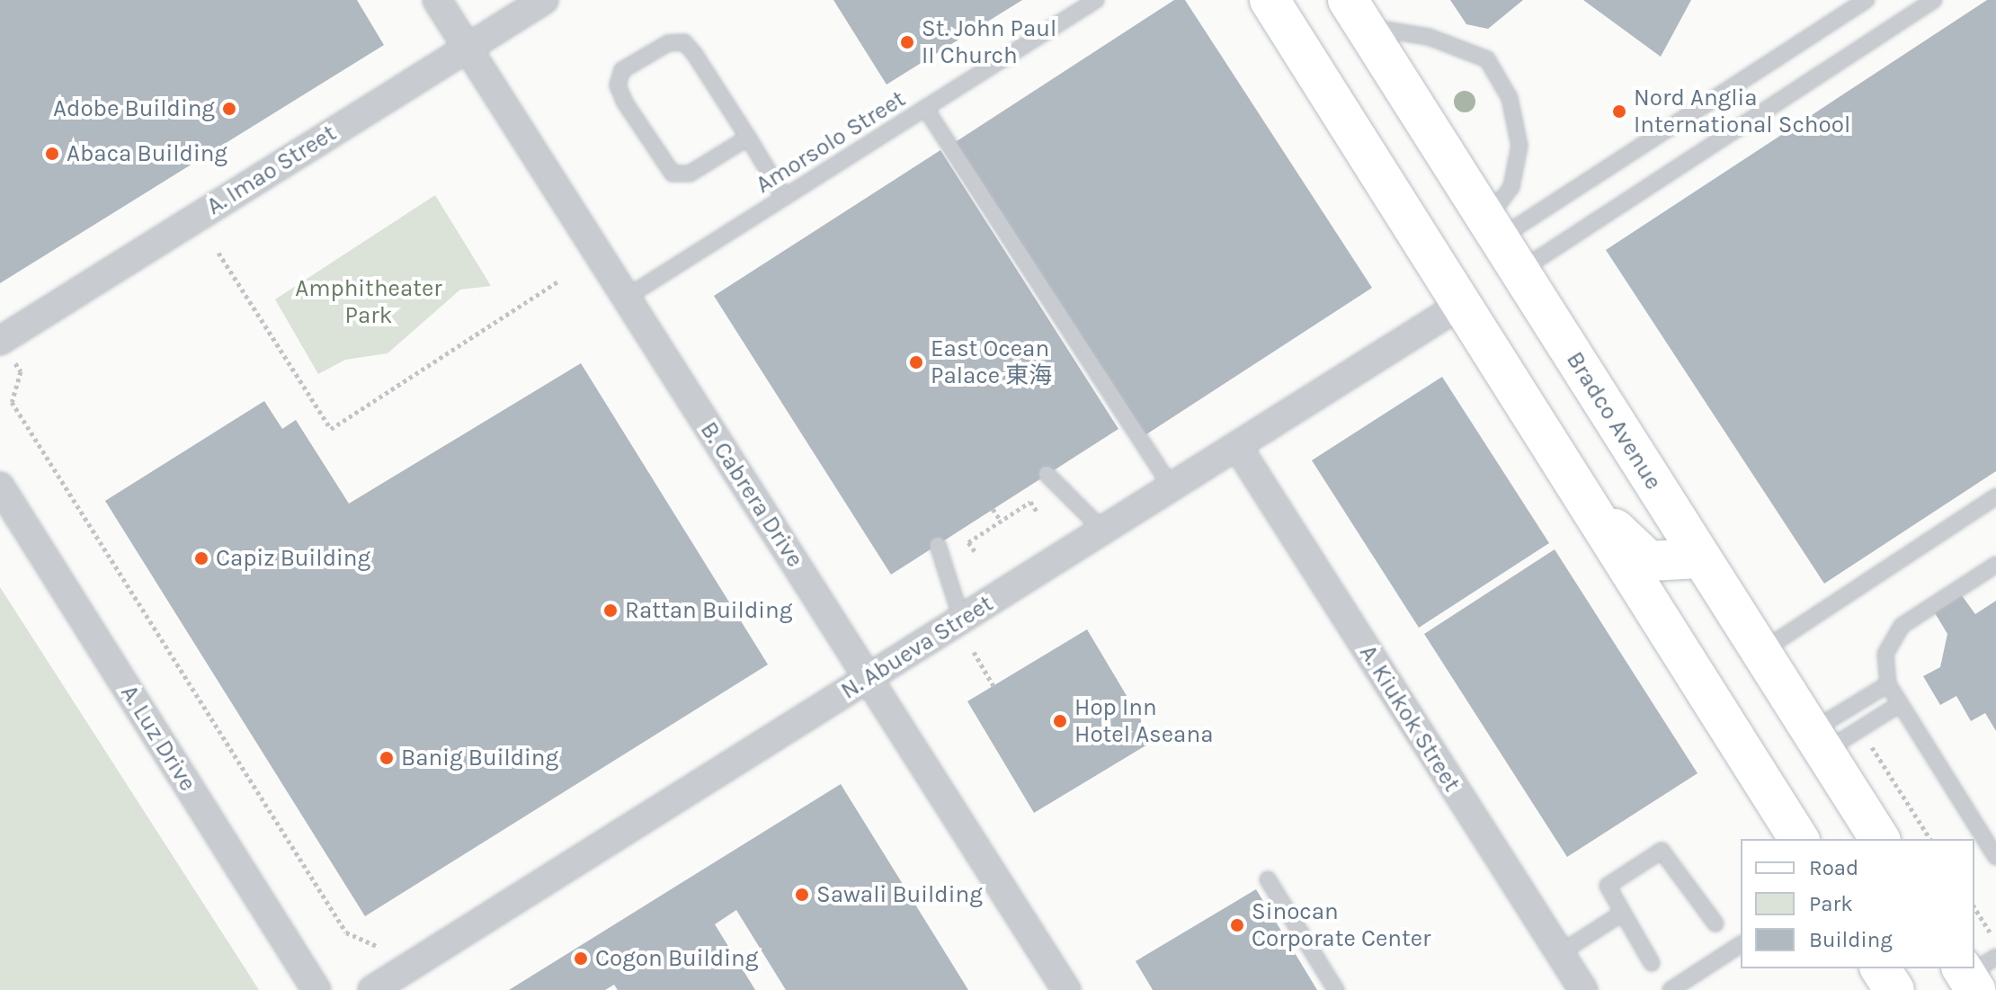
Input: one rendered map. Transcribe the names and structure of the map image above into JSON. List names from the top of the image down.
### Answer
{
  "streets": {
    "street": [
      "A. Imao Street",
      "Bradco Avenue",
      "B. Cabrera Drive",
      "N. Abueva Street",
      "A. Kiukok Street",
      "A. Luz Drive"
    ],
    "lane": ["Amorsolo Street"]
  },
  "crossings": [
    ["Amorsolo Street", "B. Cabrera Drive"],
    ["A. Imao Street", "B. Cabrera Drive"],
    ["B. Cabrera Drive", "N. Abueva Street"],
    ["N. Abueva Street", "A. Kiukok Street"]
  ],
  "parks": ["Amphitheater Park"],
  "places": [
    "St. John Paul II Church",
    "Adobe Building",
    "Nord Anglia International School",
    "Abaca Building",
    "East Ocean Palace 東海",
    "Capiz Building",
    "Rattan Building",
    "Hop Inn Hotel Aseana",
    "Banig Building",
    "Sawali Building",
    "Sinocan Corporate Center",
    "Cogon Building"
  ],
  "legend": ["Road", "Park", "Building"]
}
